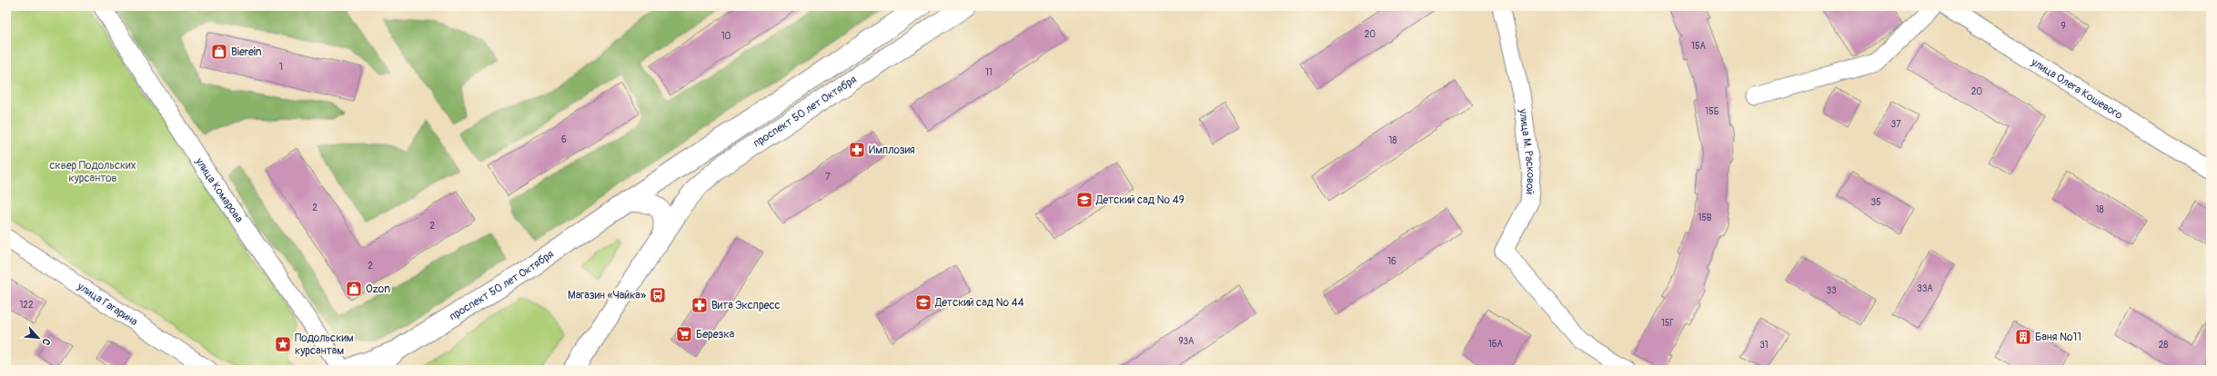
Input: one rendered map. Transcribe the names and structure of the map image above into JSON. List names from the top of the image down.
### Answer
{
  "streets": {
    "main road": ["проспект 50 лет Октября"],
    "street": [
      "улица Олега Кошевого",
      "улица М. Расковой",
      "улица Комарова",
      "улица Гагарина"
    ]
  },
  "parks": ["сквер Подольских курсантов"],
  "places": {
    "shop": ["Bierein", "Ozon"],
    "pharmacy": ["Имплозия", "Вита Экспресс"],
    "school or university": ["Детский сад № 49", "Детский сад № 44"],
    "bus stop": ["Магазин «Чайка»"],
    "supermarket": ["Березка"],
    "building": ["Баня №11"],
    "place": ["Подольским курсантам"]
  },
  "house_numbers": [
    "9",
    "20",
    "10",
    "15А",
    "1",
    "11",
    "20",
    "15Б",
    "37",
    "6",
    "18",
    "7",
    "35",
    "2",
    "18",
    "15В",
    "2",
    "16",
    "2",
    "33А",
    "33",
    "122",
    "15Г",
    "93А",
    "16А",
    "31",
    "28"
  ],
  "north": "bottom right"
}
